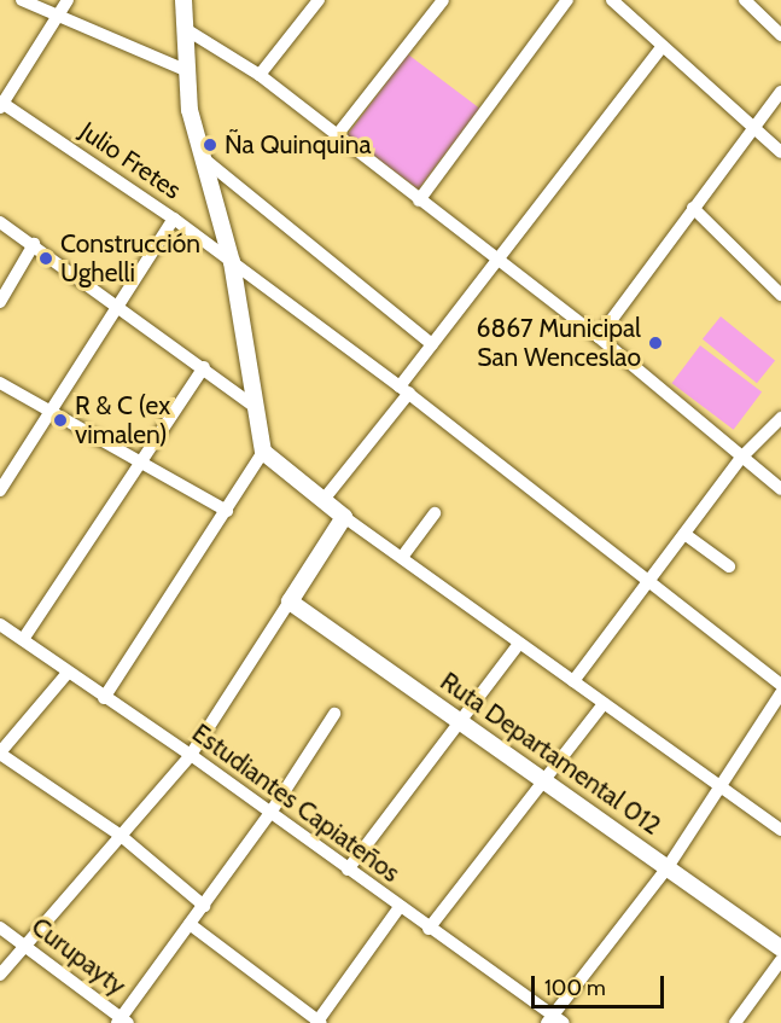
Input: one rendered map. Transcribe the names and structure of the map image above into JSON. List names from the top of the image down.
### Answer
{
  "streets": {
    "main road": ["Ruta Departamental 012"],
    "street": ["Julio Fretes", "Estudiantes Capiateños", "Curupayty"]
  },
  "places": [
    "Ña Quinquina",
    "Construcción Ughelli",
    "6867 Municipal San Wenceslao",
    "R & C (ex vimalen)"
  ],
  "scale_bar": "100 m"
}
